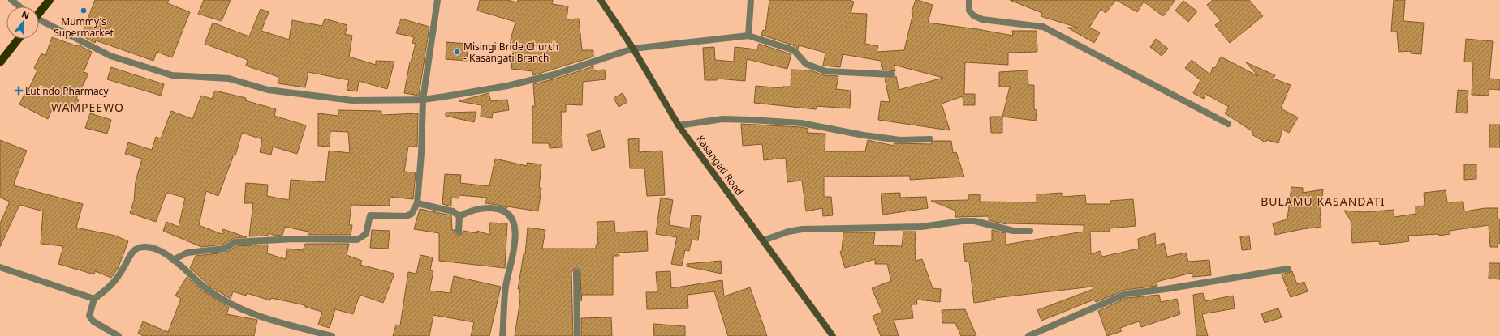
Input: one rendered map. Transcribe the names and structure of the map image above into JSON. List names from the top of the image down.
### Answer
{
  "streets": {
    "street": ["Kasangati Road"]
  },
  "districts": ["WAMPEEWO", "BULAMU KASANDATI"],
  "places": {
    "other": ["Mummy's Supermarket", "Misingi Bride Church - Kasangati Branch"],
    "health": ["Lutindo Pharmacy"]
  },
  "north": "top"
}
